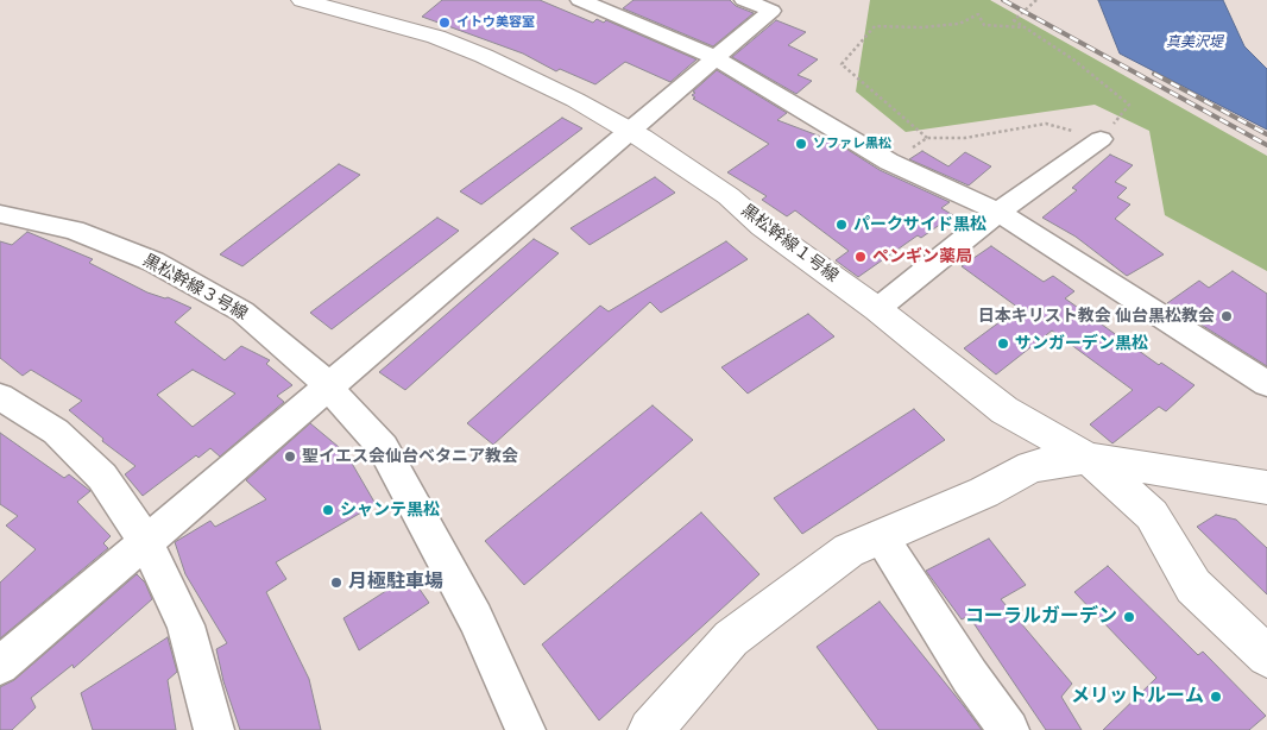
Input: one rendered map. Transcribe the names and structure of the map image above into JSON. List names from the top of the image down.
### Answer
{
  "streets": {
    "street": ["黒松幹線１号線", "黒松幹線３号線"]
  },
  "water": ["真美沢堤"],
  "places": [
    "イトウ美容室",
    "ソファレ黒松",
    "パークサイド黒松",
    "ペンギン薬局",
    "日本キリスト教会 仙台黒松教会",
    "サンガーデン黒松",
    "聖イエス会仙台ベタニア教会",
    "シャンテ黒松",
    "月極駐車場",
    "コーラルガーデン",
    "メリットルーム"
  ]
}
